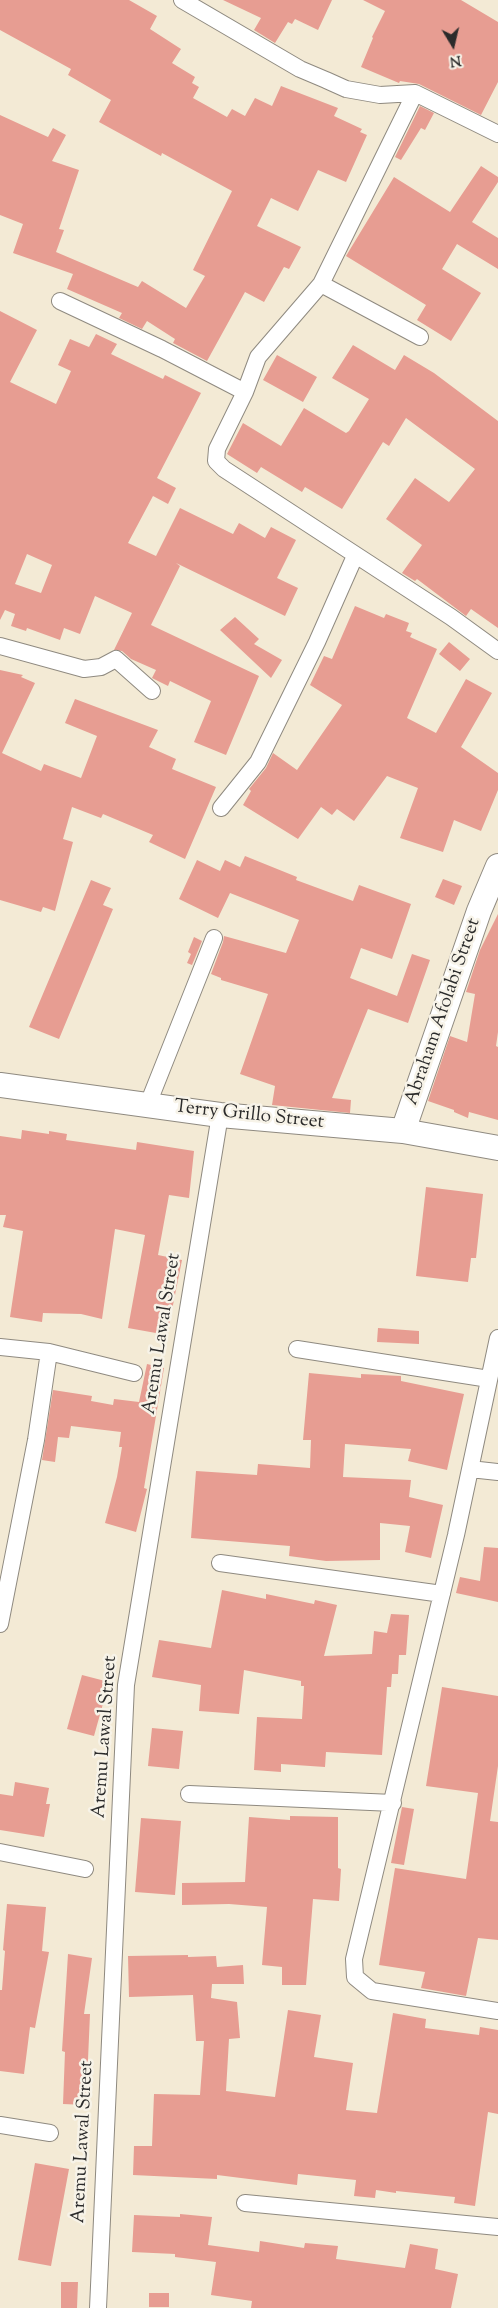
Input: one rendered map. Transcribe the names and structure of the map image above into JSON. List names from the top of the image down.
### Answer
{
  "streets": {
    "street": ["Abraham Afolabi Street", "Terry Grillo Street", "Aremu Lawal Street"]
  },
  "crossings": [
    ["Abraham Afolabi Street", "Terry Grillo Street"],
    ["Terry Grillo Street", "Aremu Lawal Street"]
  ],
  "north": "bottom"
}
